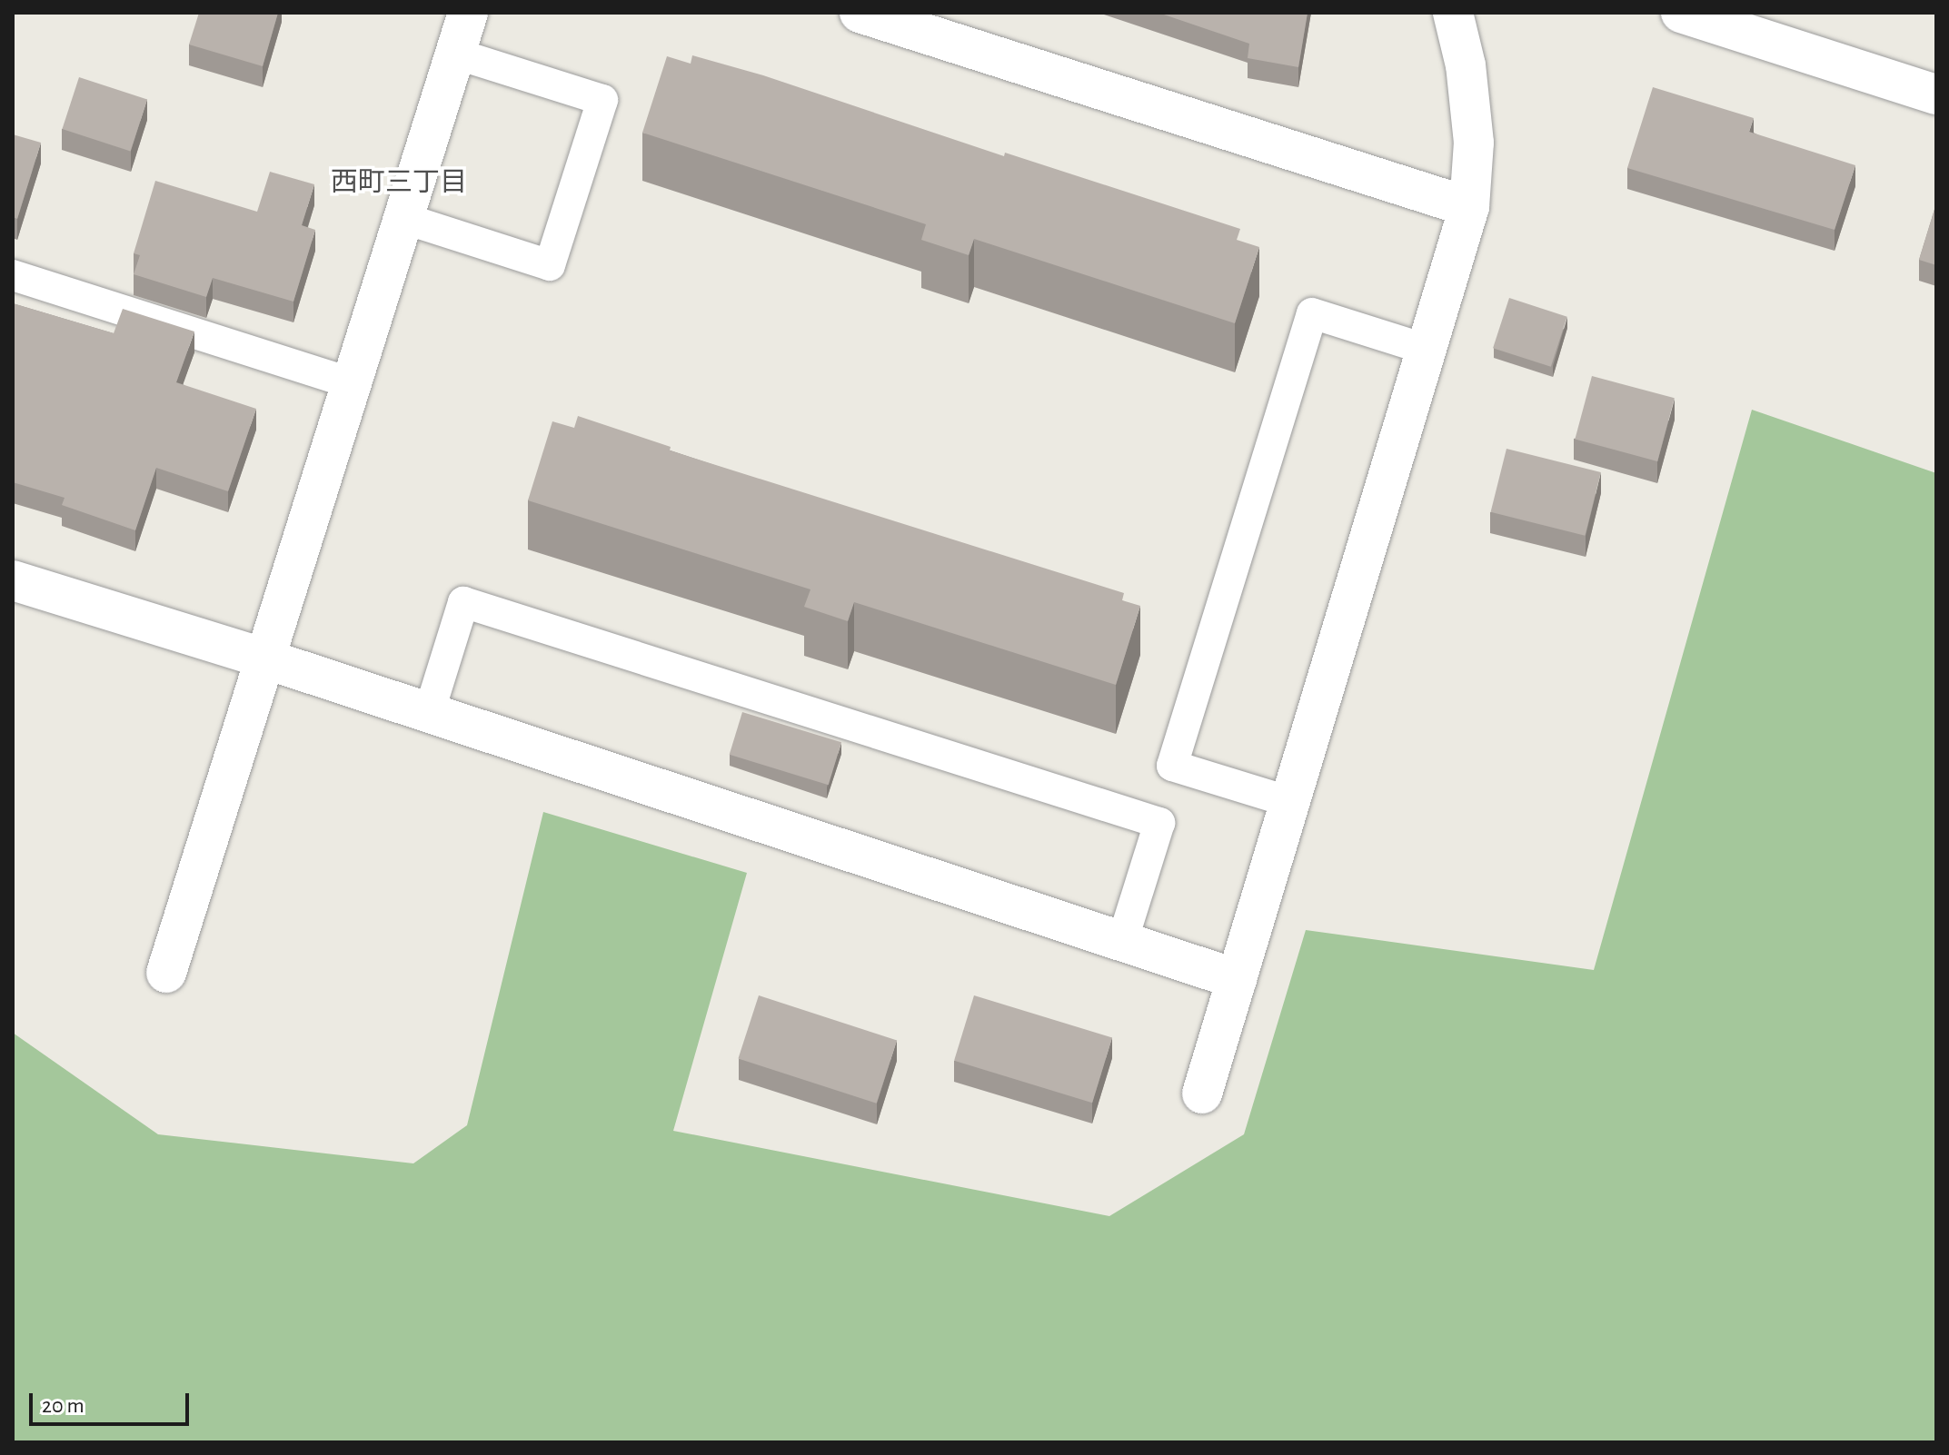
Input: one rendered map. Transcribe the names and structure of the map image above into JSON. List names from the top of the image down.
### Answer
{
  "districts": ["西町三丁目"],
  "scale_bar": "20 m"
}
